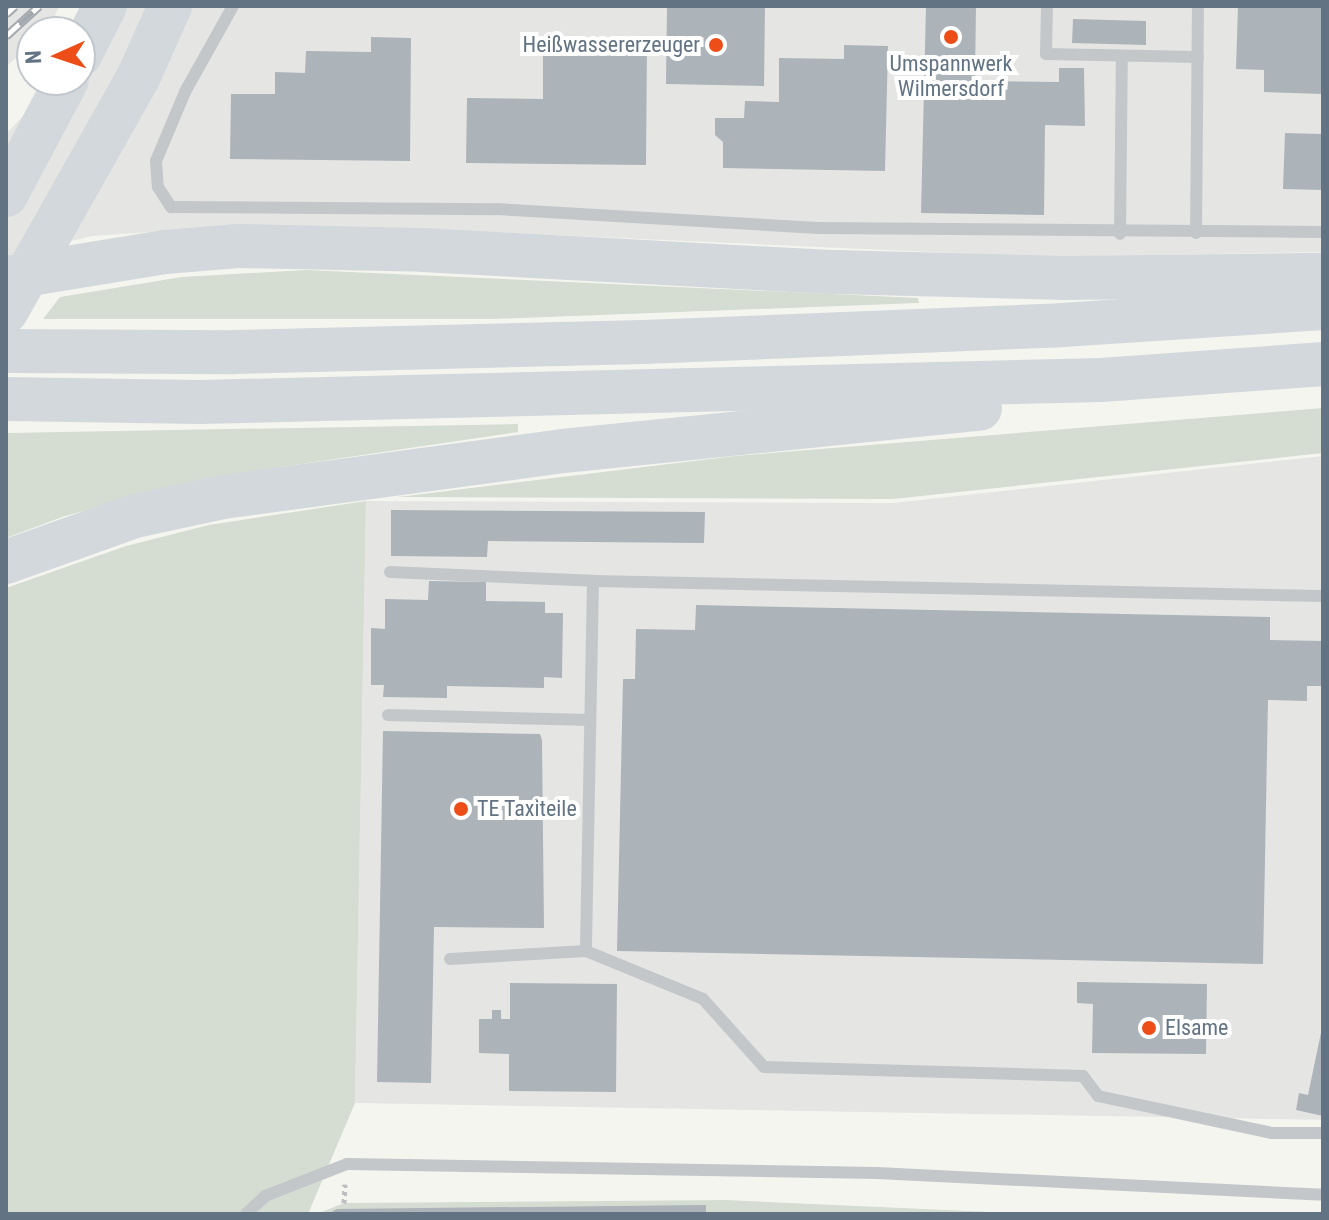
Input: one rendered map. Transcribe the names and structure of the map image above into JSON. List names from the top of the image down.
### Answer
{
  "places": [
    "Umspannwerk Wilmersdorf",
    "Heißwassererzeuger",
    "TE Taxiteile",
    "Elsame"
  ],
  "north": "left"
}
